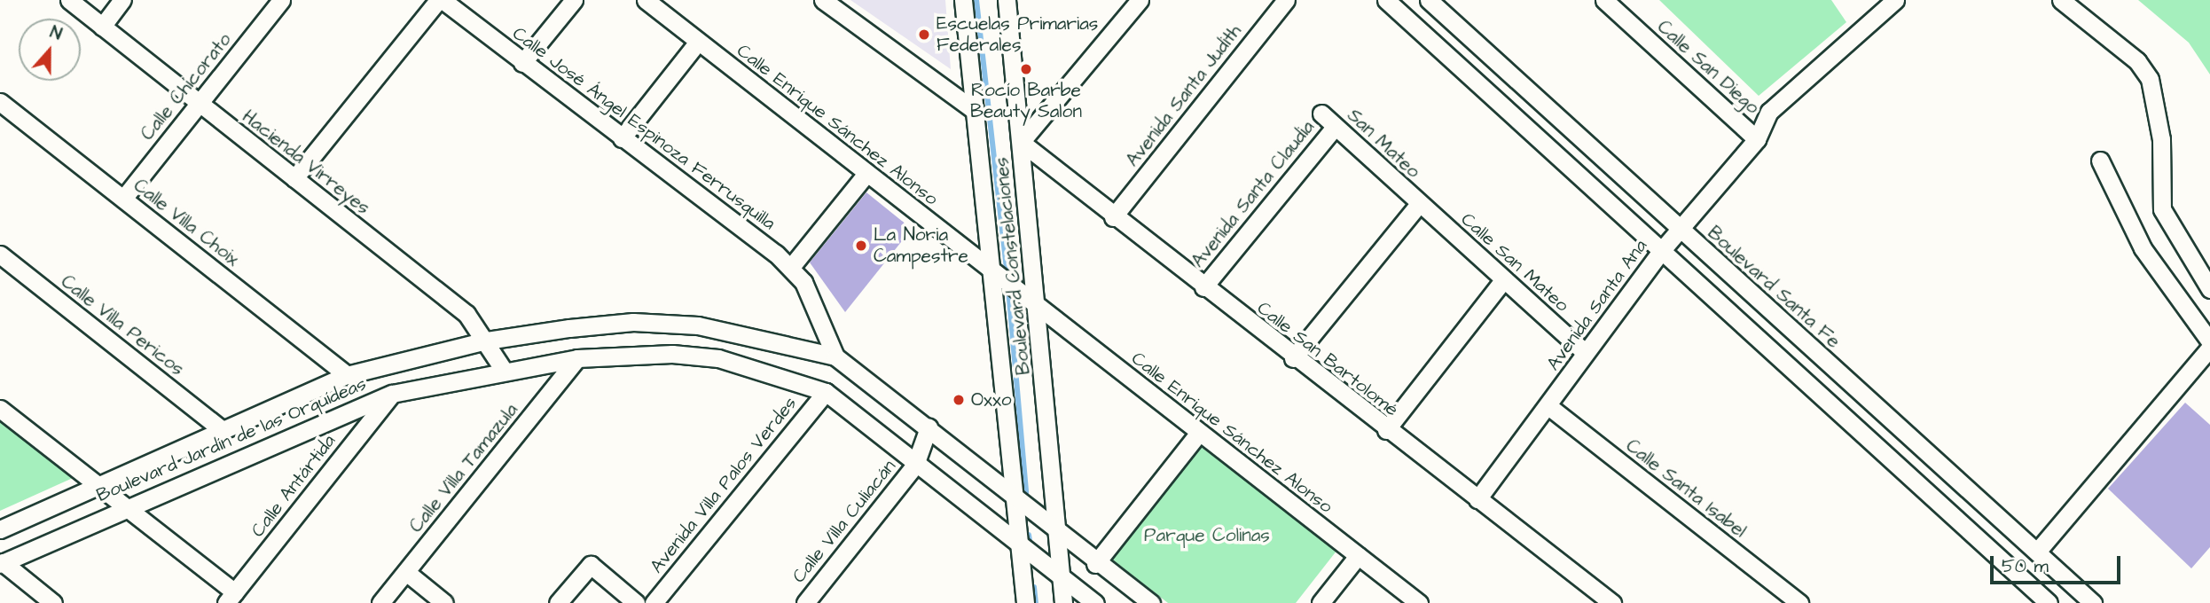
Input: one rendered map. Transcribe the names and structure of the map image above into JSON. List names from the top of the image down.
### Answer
{
  "streets": {
    "street": [
      "Calle San Diego",
      "Calle Chicorato",
      "Avenida Santa Judith",
      "Calle Enrique Sánchez Alonso",
      "Calle José Ángel Espinoza Ferrusquilla",
      "San Mateo",
      "Hacienda Virreyes",
      "Avenida Santa Claudia",
      "Calle Villa Choix",
      "Calle San Mateo",
      "Boulevard Constelaciones",
      "Boulevard Santa Fe",
      "Avenida Santa Ana",
      "Calle Villa Pericos",
      "Calle San Bartolomé",
      "Boulevard Jardín de las Orquídeas",
      "Calle Villa Tamazula",
      "Avenida Villa Palos Verdes",
      "Calle Antártida",
      "Calle Santa Isabel",
      "Calle Villa Culiacán"
    ]
  },
  "crossings": [
    ["Calle San Diego", "Avenida Santa Ana"],
    ["Calle Chicorato", "Hacienda Virreyes"],
    ["Calle Chicorato", "Calle Villa Choix"],
    ["Avenida Santa Judith", "Calle San Bartolomé"],
    ["Calle Enrique Sánchez Alonso", "Boulevard Constelaciones"],
    ["Calle José Ángel Espinoza Ferrusquilla", "Boulevard Jardín de las Orquídeas"],
    ["San Mateo", "Avenida Santa Claudia"],
    ["San Mateo", "Calle San Mateo"],
    ["Hacienda Virreyes", "Boulevard Jardín de las Orquídeas"],
    ["Avenida Santa Claudia", "Calle San Bartolomé"],
    ["Calle Villa Choix", "Boulevard Jardín de las Orquídeas"],
    ["Calle San Mateo", "Avenida Santa Ana"],
    ["Boulevard Constelaciones", "Calle San Bartolomé"],
    ["Boulevard Constelaciones", "Boulevard Jardín de las Orquídeas"],
    ["Boulevard Santa Fe", "Avenida Santa Ana"],
    ["Avenida Santa Ana", "Calle San Bartolomé"],
    ["Avenida Santa Ana", "Calle Santa Isabel"],
    ["Calle Villa Pericos", "Boulevard Jardín de las Orquídeas"],
    ["Boulevard Jardín de las Orquídeas", "Calle Villa Tamazula"],
    ["Boulevard Jardín de las Orquídeas", "Avenida Villa Palos Verdes"],
    ["Boulevard Jardín de las Orquídeas", "Calle Antártida"],
    ["Boulevard Jardín de las Orquídeas", "Calle Villa Culiacán"]
  ],
  "parks": ["Parque Colinas"],
  "places": [
    "Escuelas Primarias Federales",
    "Rocío Barbe Beauty Salon",
    "La Noria Campestre",
    "Oxxo"
  ],
  "scale_bar": "50 m",
  "north": "top"
}
